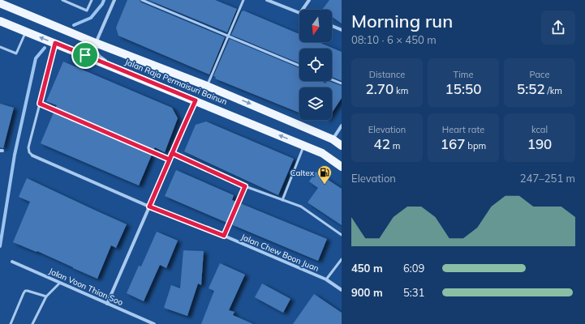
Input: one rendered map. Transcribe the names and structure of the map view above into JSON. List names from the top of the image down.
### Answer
{
  "streets": {
    "main road": ["Jalan Raja Permaisuri Bainun"],
    "street": ["Jalan Chew Boon Juan", "Jalan Voon Thian Soo"]
  },
  "places": {
    "fuel station": ["Caltex"]
  },
  "north": "bottom",
  "page": {
    "heading": ["Morning run", "08:10 · 6 × 450 m"],
    "stats": [
      ["Distance", "2.70 km"],
      ["Time", "15:50"],
      ["Pace", "5:52 /km"],
      ["Elevation", "42 m"],
      ["Heart rate", "167 bpm"],
      ["kcal", "190"]
    ],
    "chart": ["Elevation", "247–251 m"],
    "list": [
      {
        "name": "450 m",
        "note": "6:09"
      },
      {
        "name": "900 m",
        "note": "5:31"
      }
    ]
  }
}
